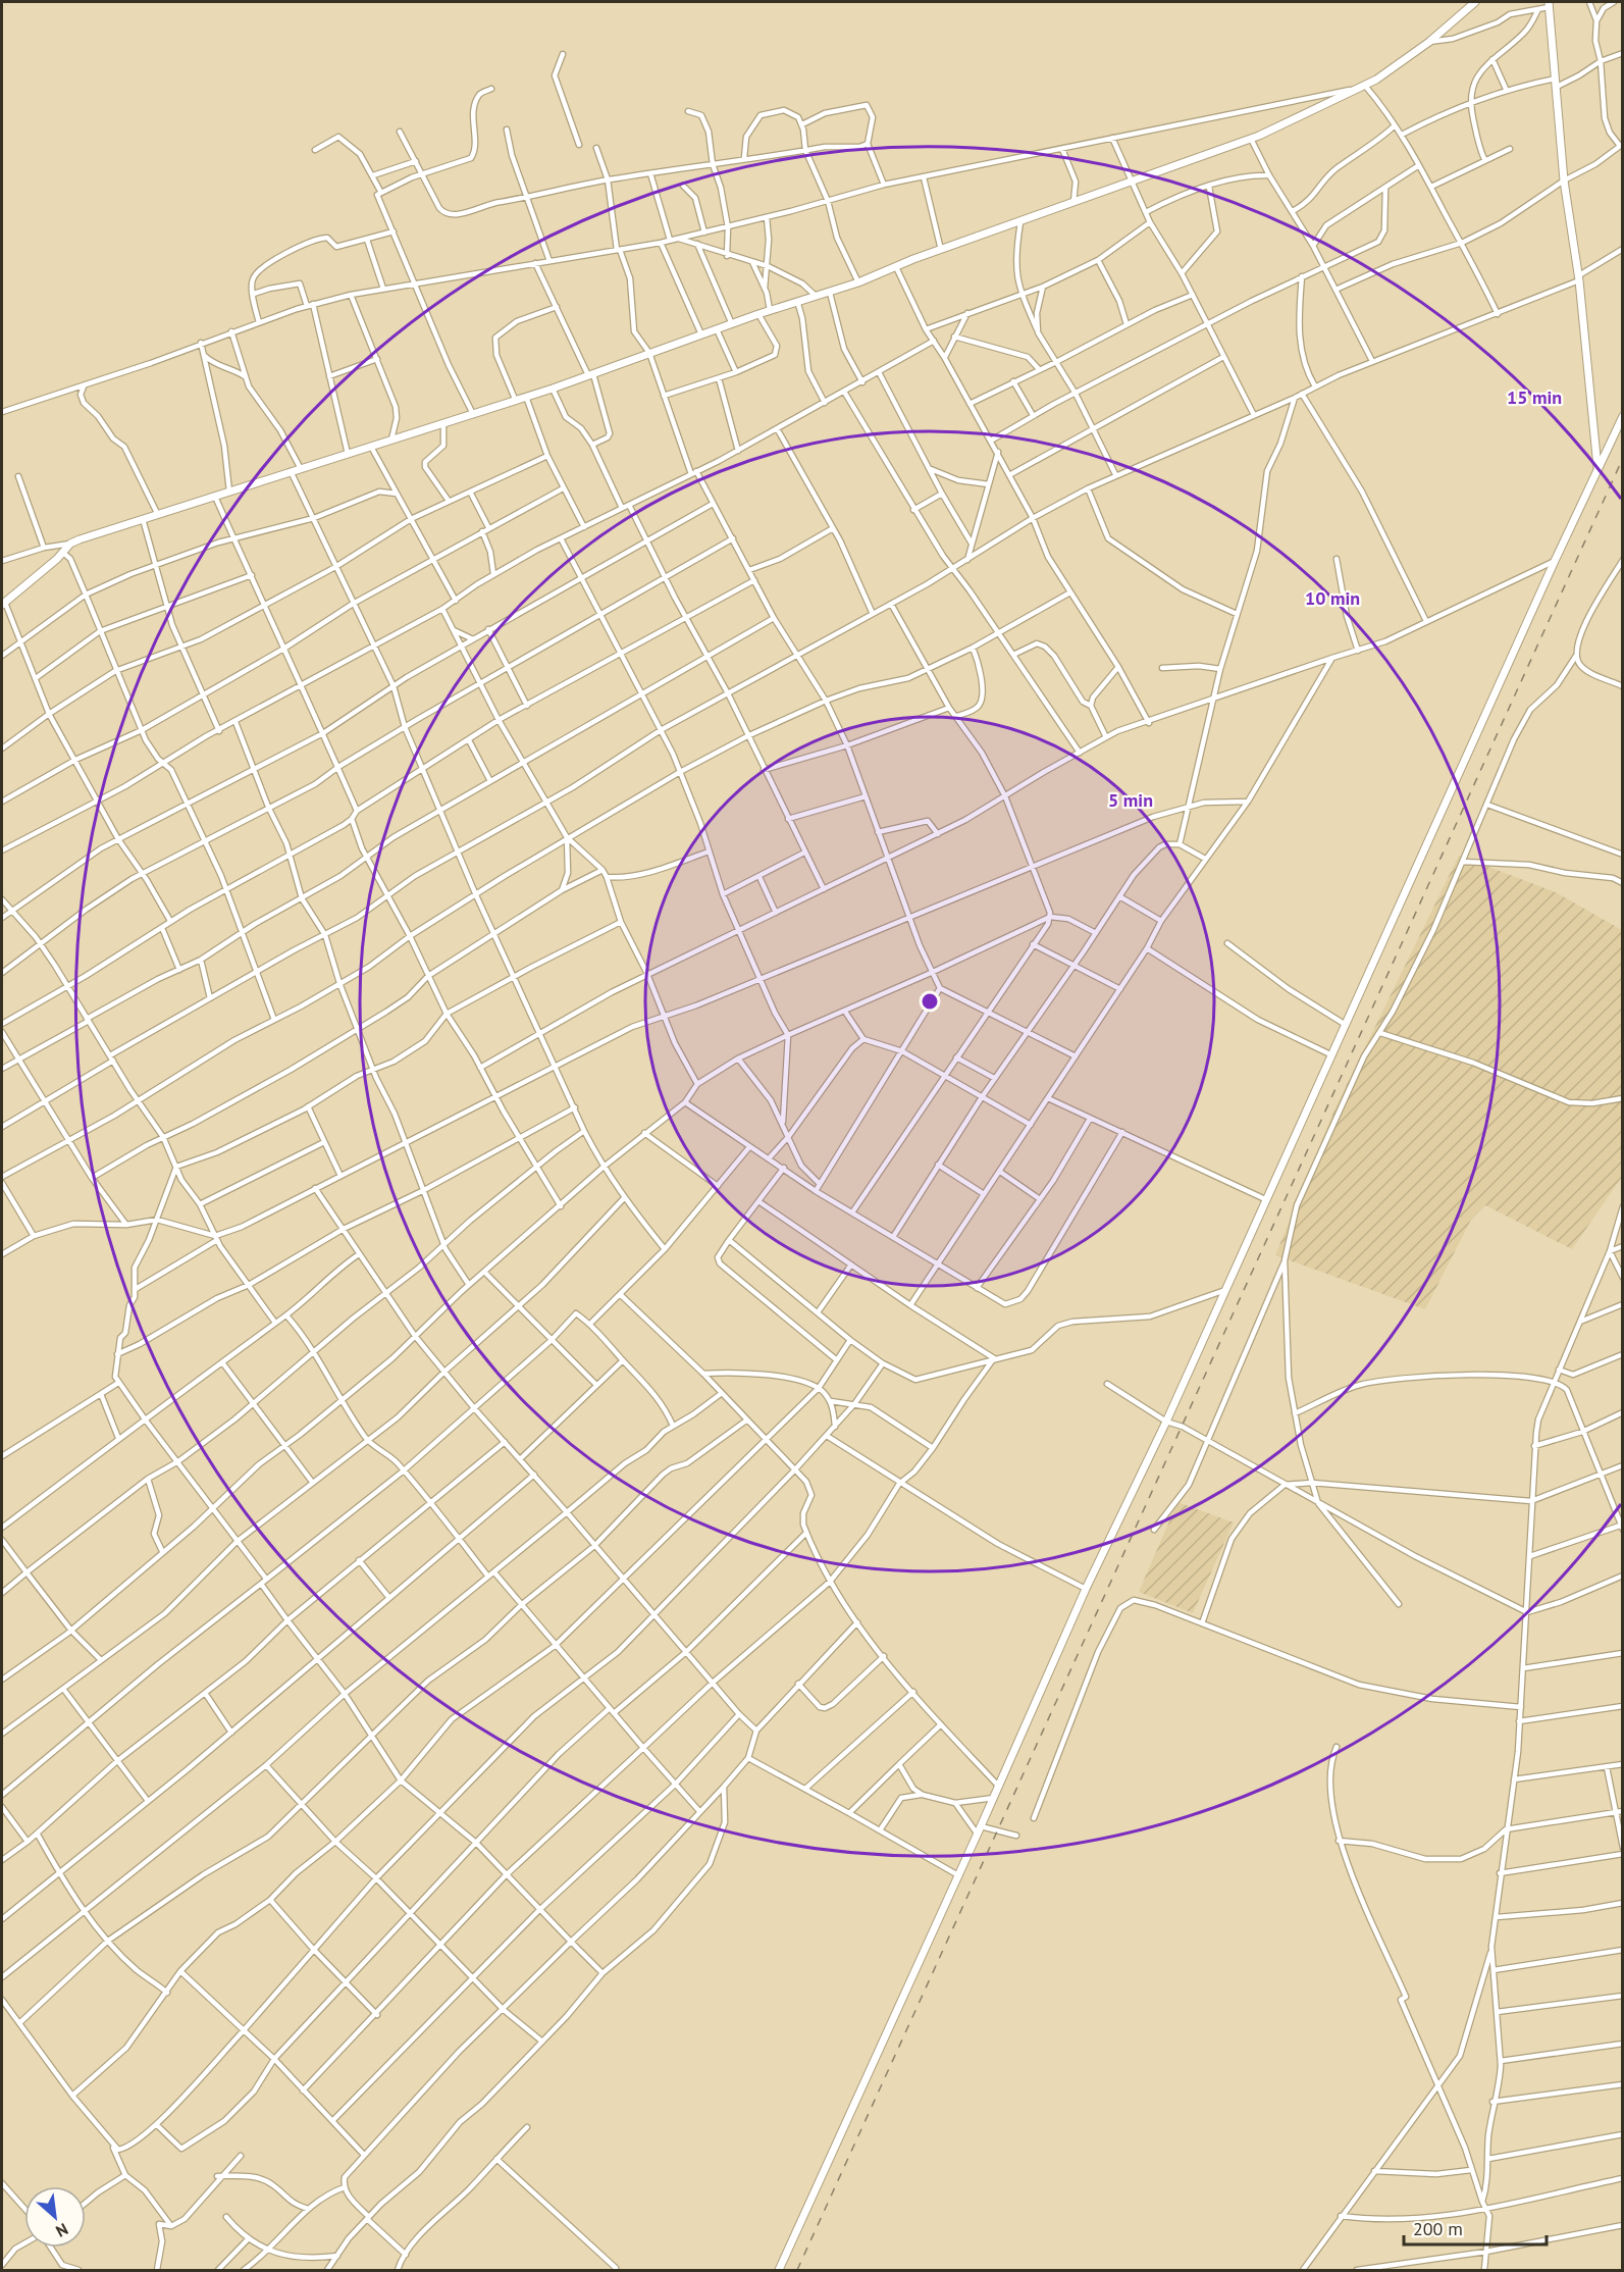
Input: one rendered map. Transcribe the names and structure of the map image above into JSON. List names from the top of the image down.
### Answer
{
  "scale_bar": "200 m",
  "north": "bottom right",
  "rings": ["15 min", "10 min", "5 min"]
}
